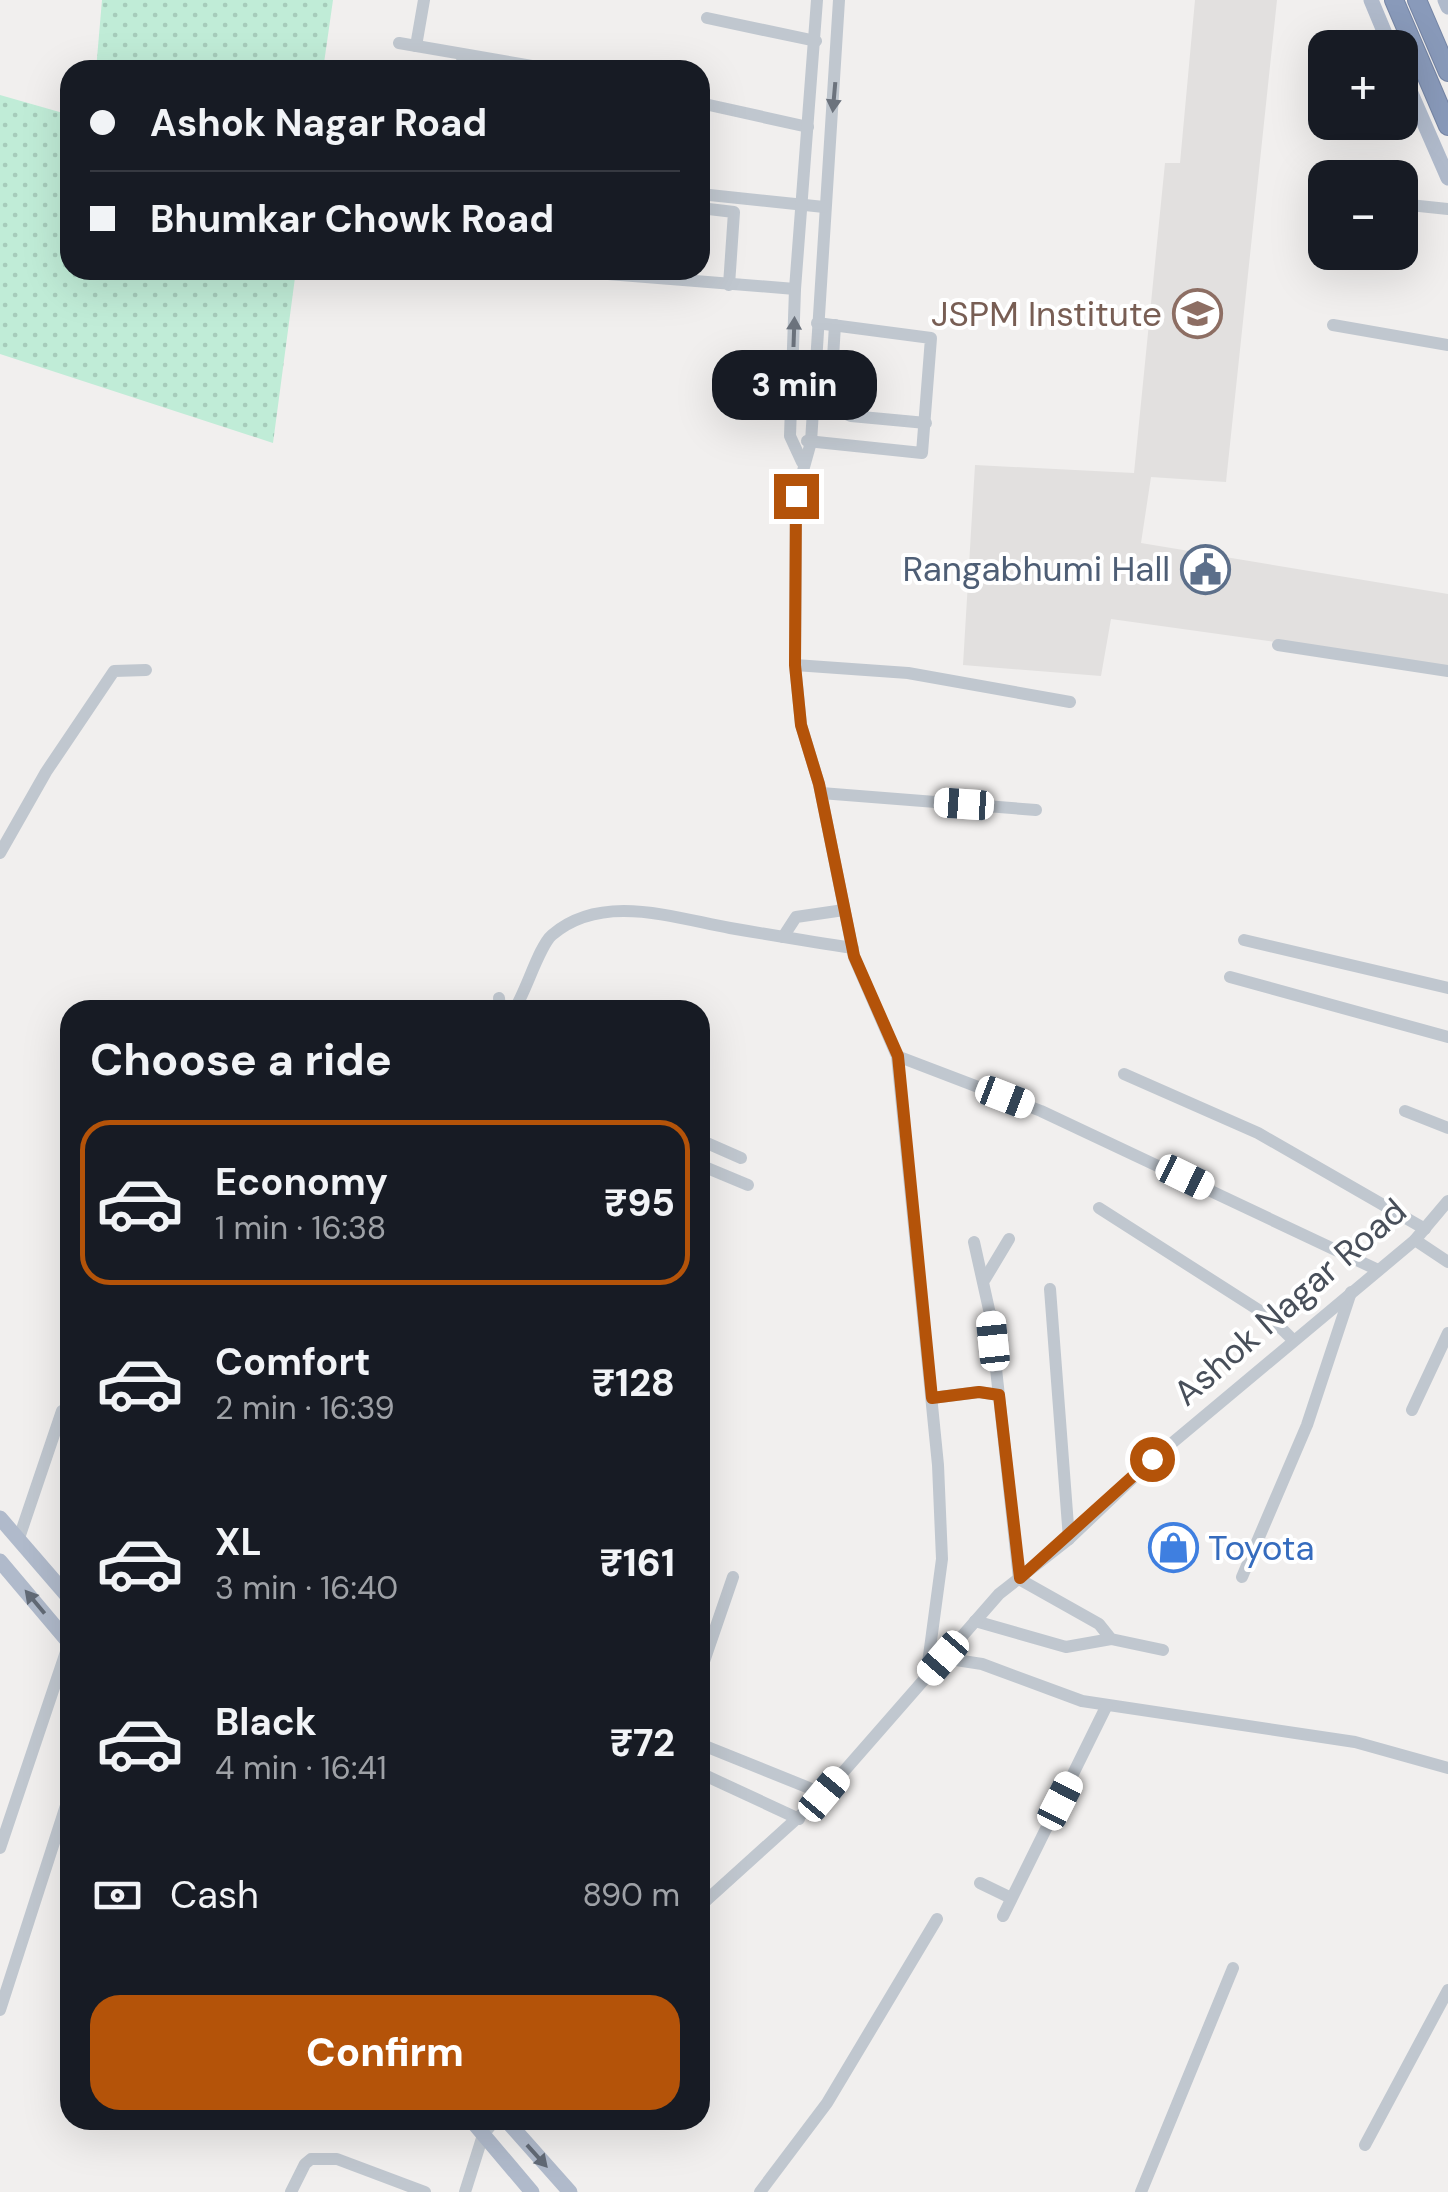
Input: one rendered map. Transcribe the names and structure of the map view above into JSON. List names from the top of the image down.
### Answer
{
  "streets": {
    "street": ["Ashok Nagar Road"]
  },
  "places": {
    "school or university": ["JSPM Institute"],
    "public building": ["Rangabhumi Hall"],
    "shop": ["Toyota"]
  },
  "page": {
    "map_buttons": ["+", "−"],
    "banner": ["Ashok Nagar Road", "Bhumkar Chowk Road"],
    "bubble": "3 min",
    "heading": "Choose a ride",
    "list": [
      {
        "name": "Economy",
        "note": "1 min · 16:38",
        "value": "₹95"
      },
      {
        "name": "Comfort",
        "note": "2 min · 16:39",
        "value": "₹128"
      },
      {
        "name": "XL",
        "note": "3 min · 16:40",
        "value": "₹161"
      },
      {
        "name": "Black",
        "note": "4 min · 16:41",
        "value": "₹72"
      }
    ],
    "pay": ["Cash", "890 m"],
    "buttons": "Confirm"
  }
}
